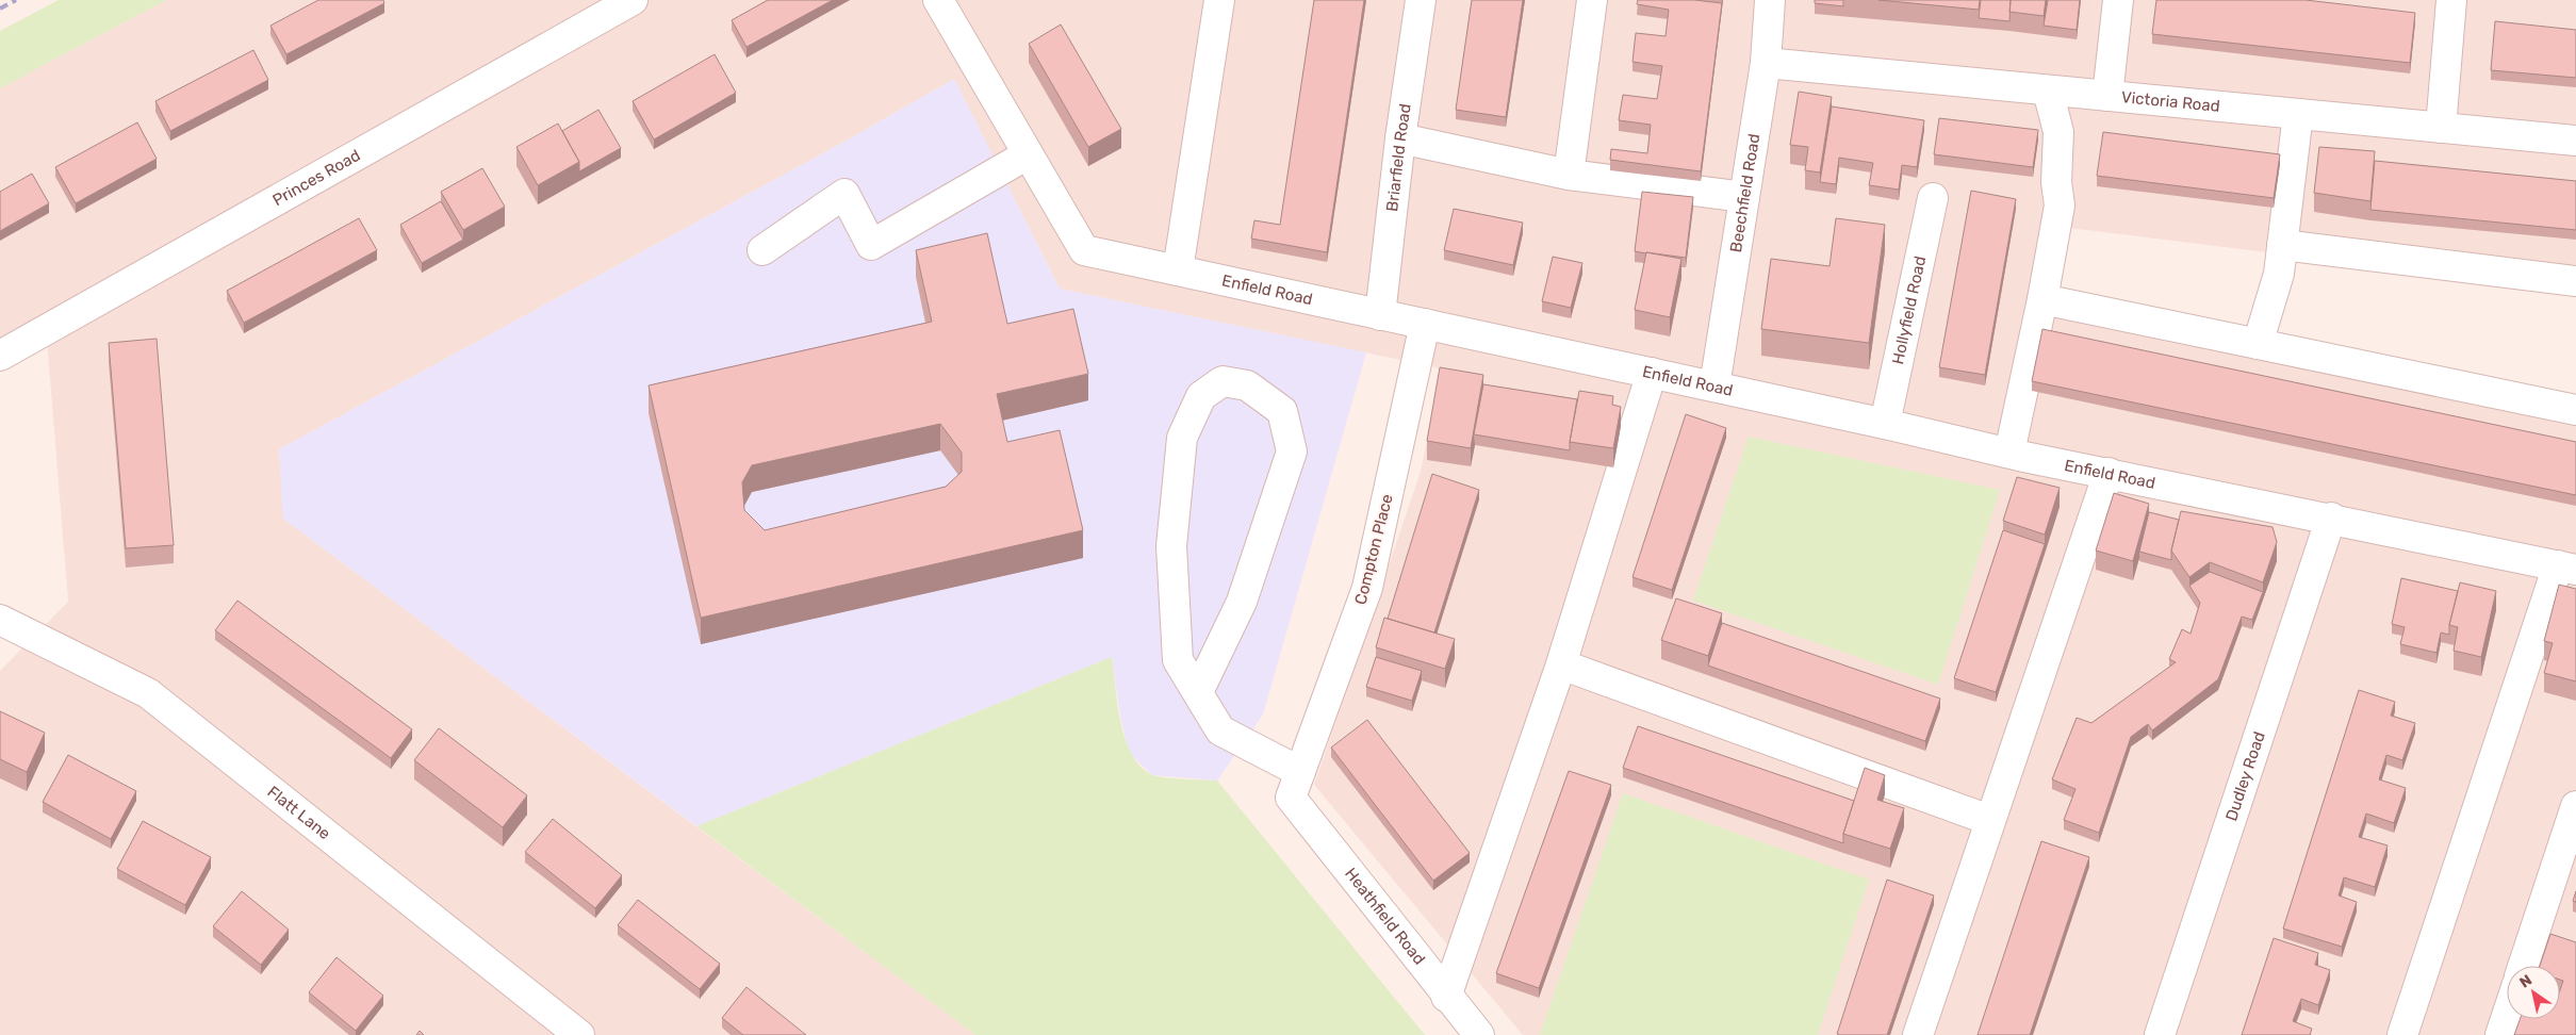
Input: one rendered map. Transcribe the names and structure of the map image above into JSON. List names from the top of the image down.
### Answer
{
  "streets": {
    "street": [
      "Victoria Road",
      "Briarfield Road",
      "Princes Road",
      "Beechfield Road",
      "Enfield Road",
      "Hollyfield Road",
      "Compton Place",
      "Dudley Road",
      "Flatt Lane",
      "Heathfield Road"
    ]
  },
  "crossings": [
    ["Victoria Road", "Beechfield Road"],
    ["Briarfield Road", "Enfield Road"],
    ["Beechfield Road", "Enfield Road"],
    ["Enfield Road", "Hollyfield Road"],
    ["Enfield Road", "Compton Place"],
    ["Enfield Road", "Dudley Road"],
    ["Compton Place", "Heathfield Road"]
  ],
  "north": "top left"
}
